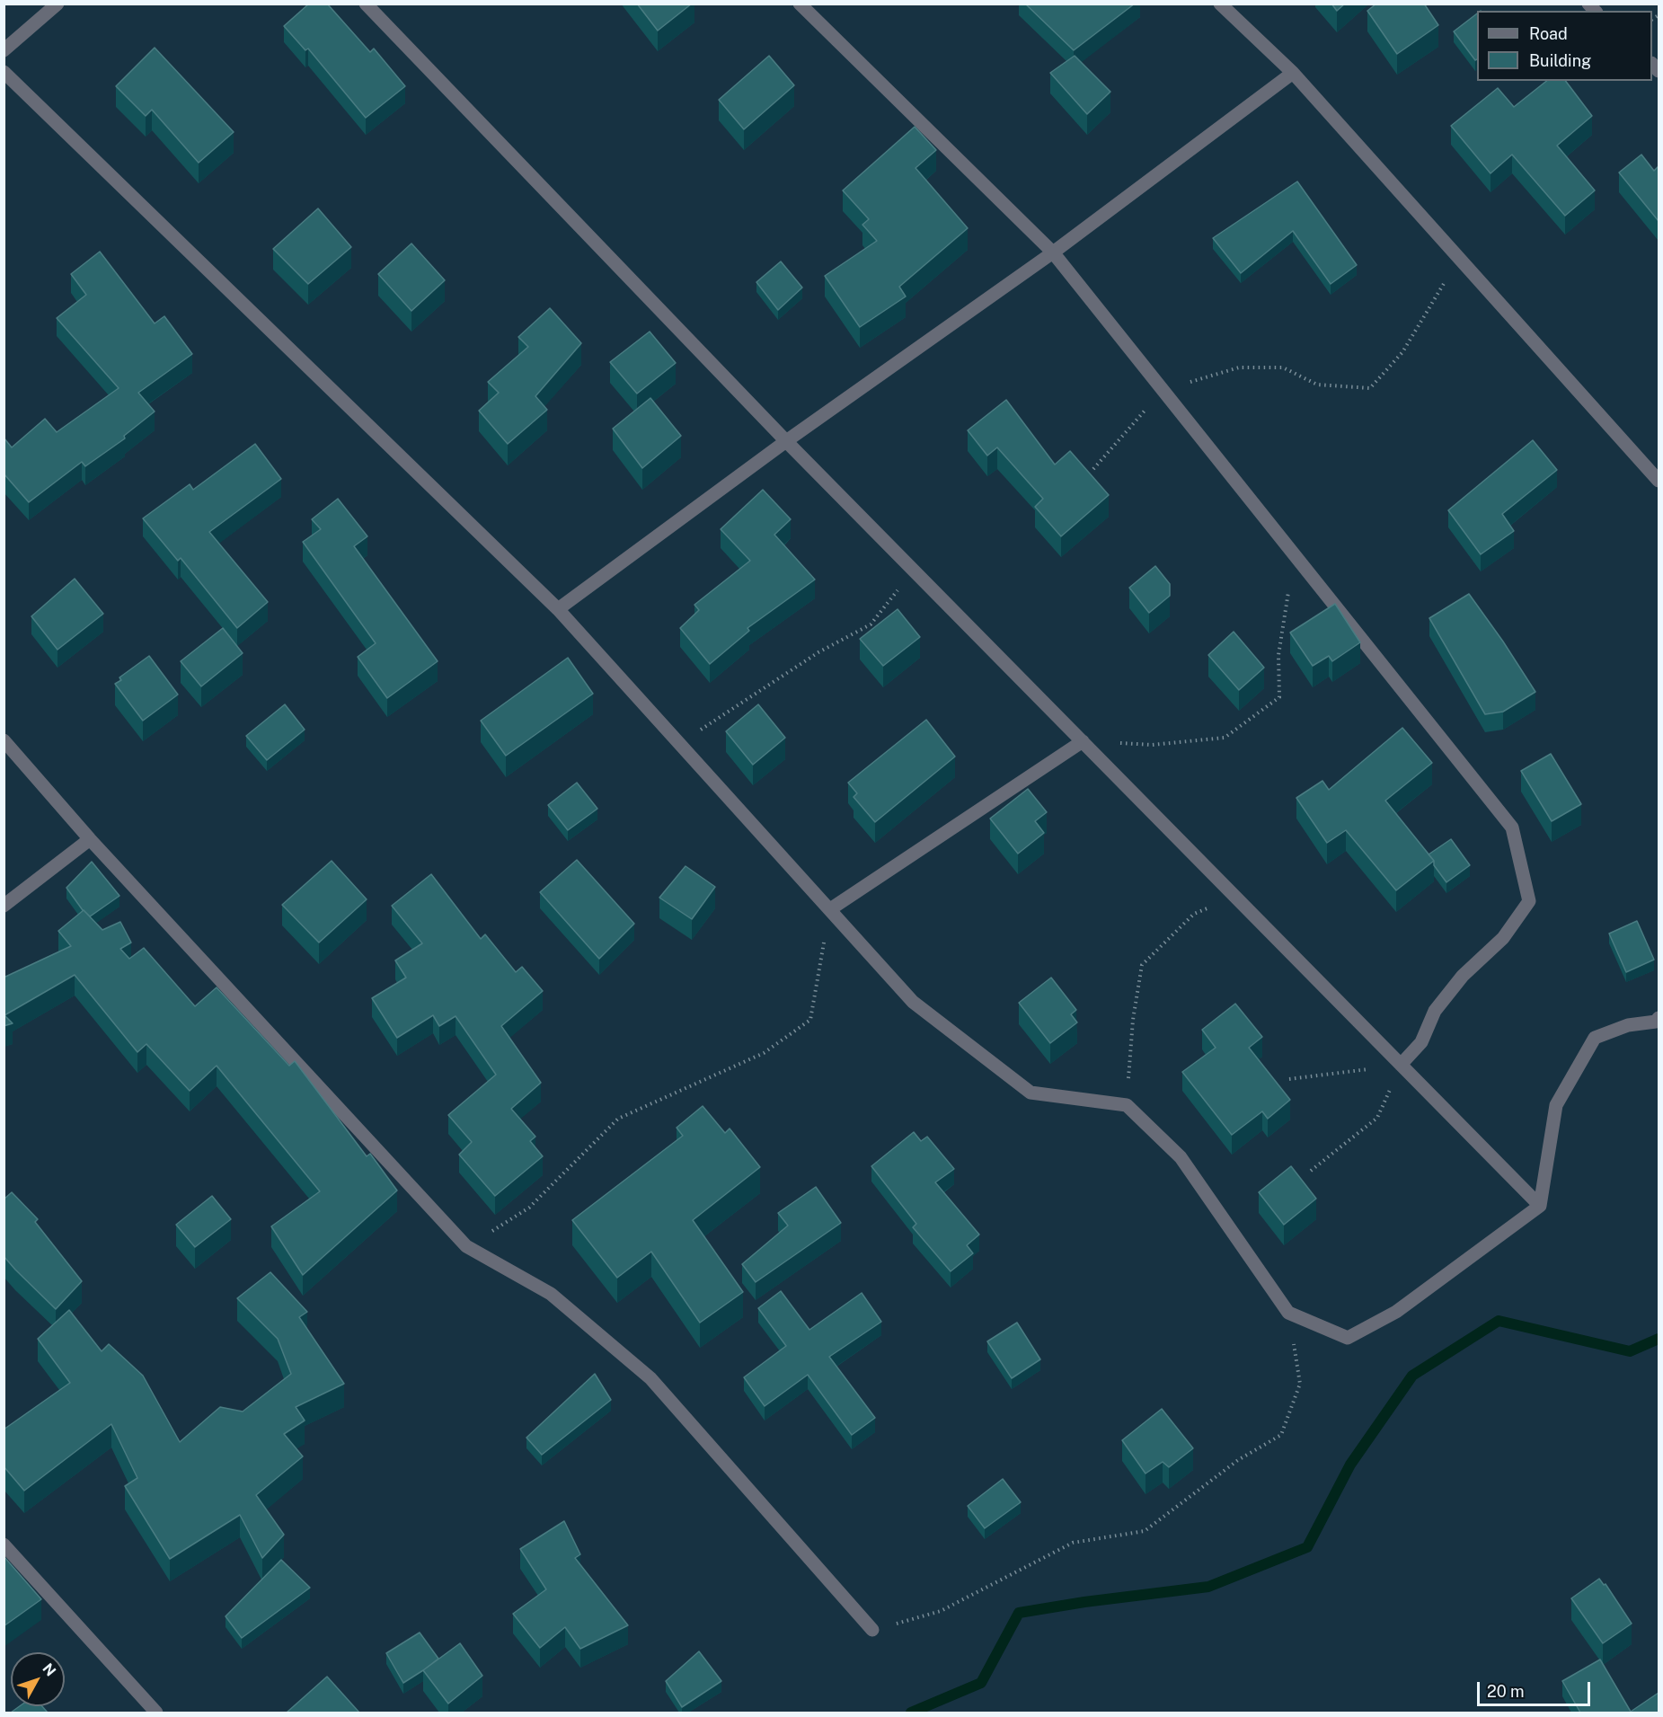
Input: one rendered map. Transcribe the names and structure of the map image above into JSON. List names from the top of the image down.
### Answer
{
  "legend": ["Road", "Building"],
  "scale_bar": "20 m",
  "north": "top right"
}
